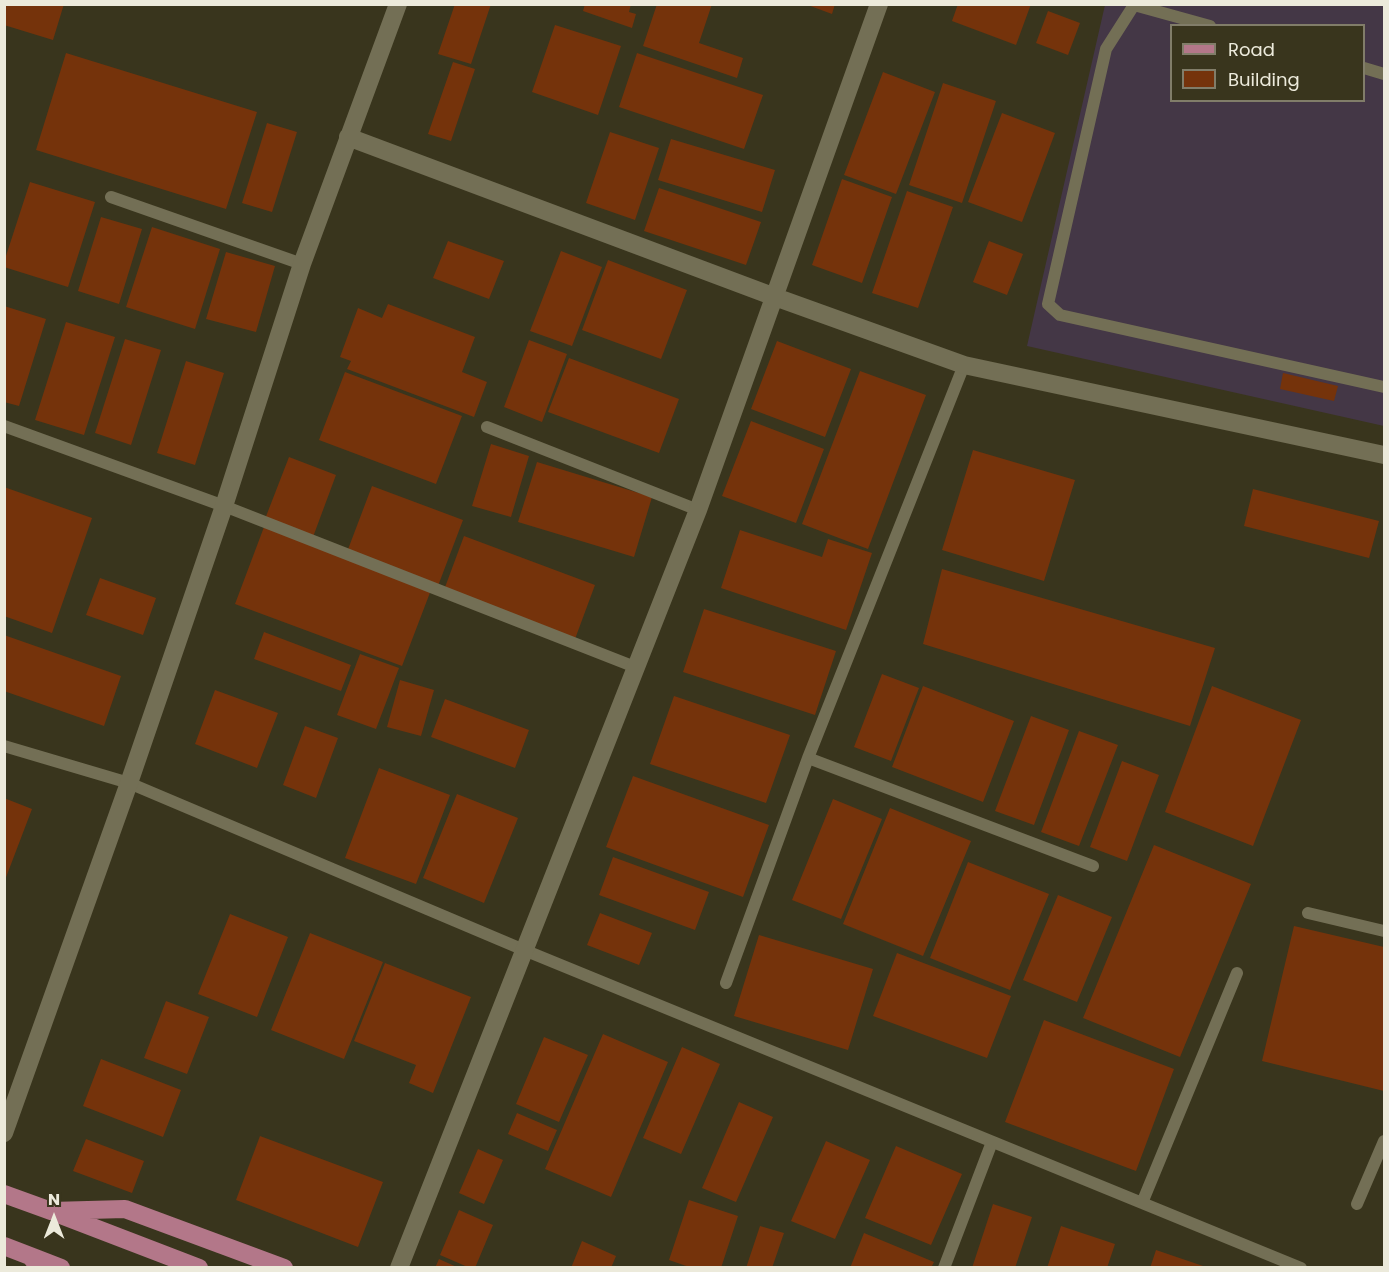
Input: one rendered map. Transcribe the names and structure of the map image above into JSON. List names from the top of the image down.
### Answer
{
  "legend": ["Road", "Building"],
  "north": "top"
}
